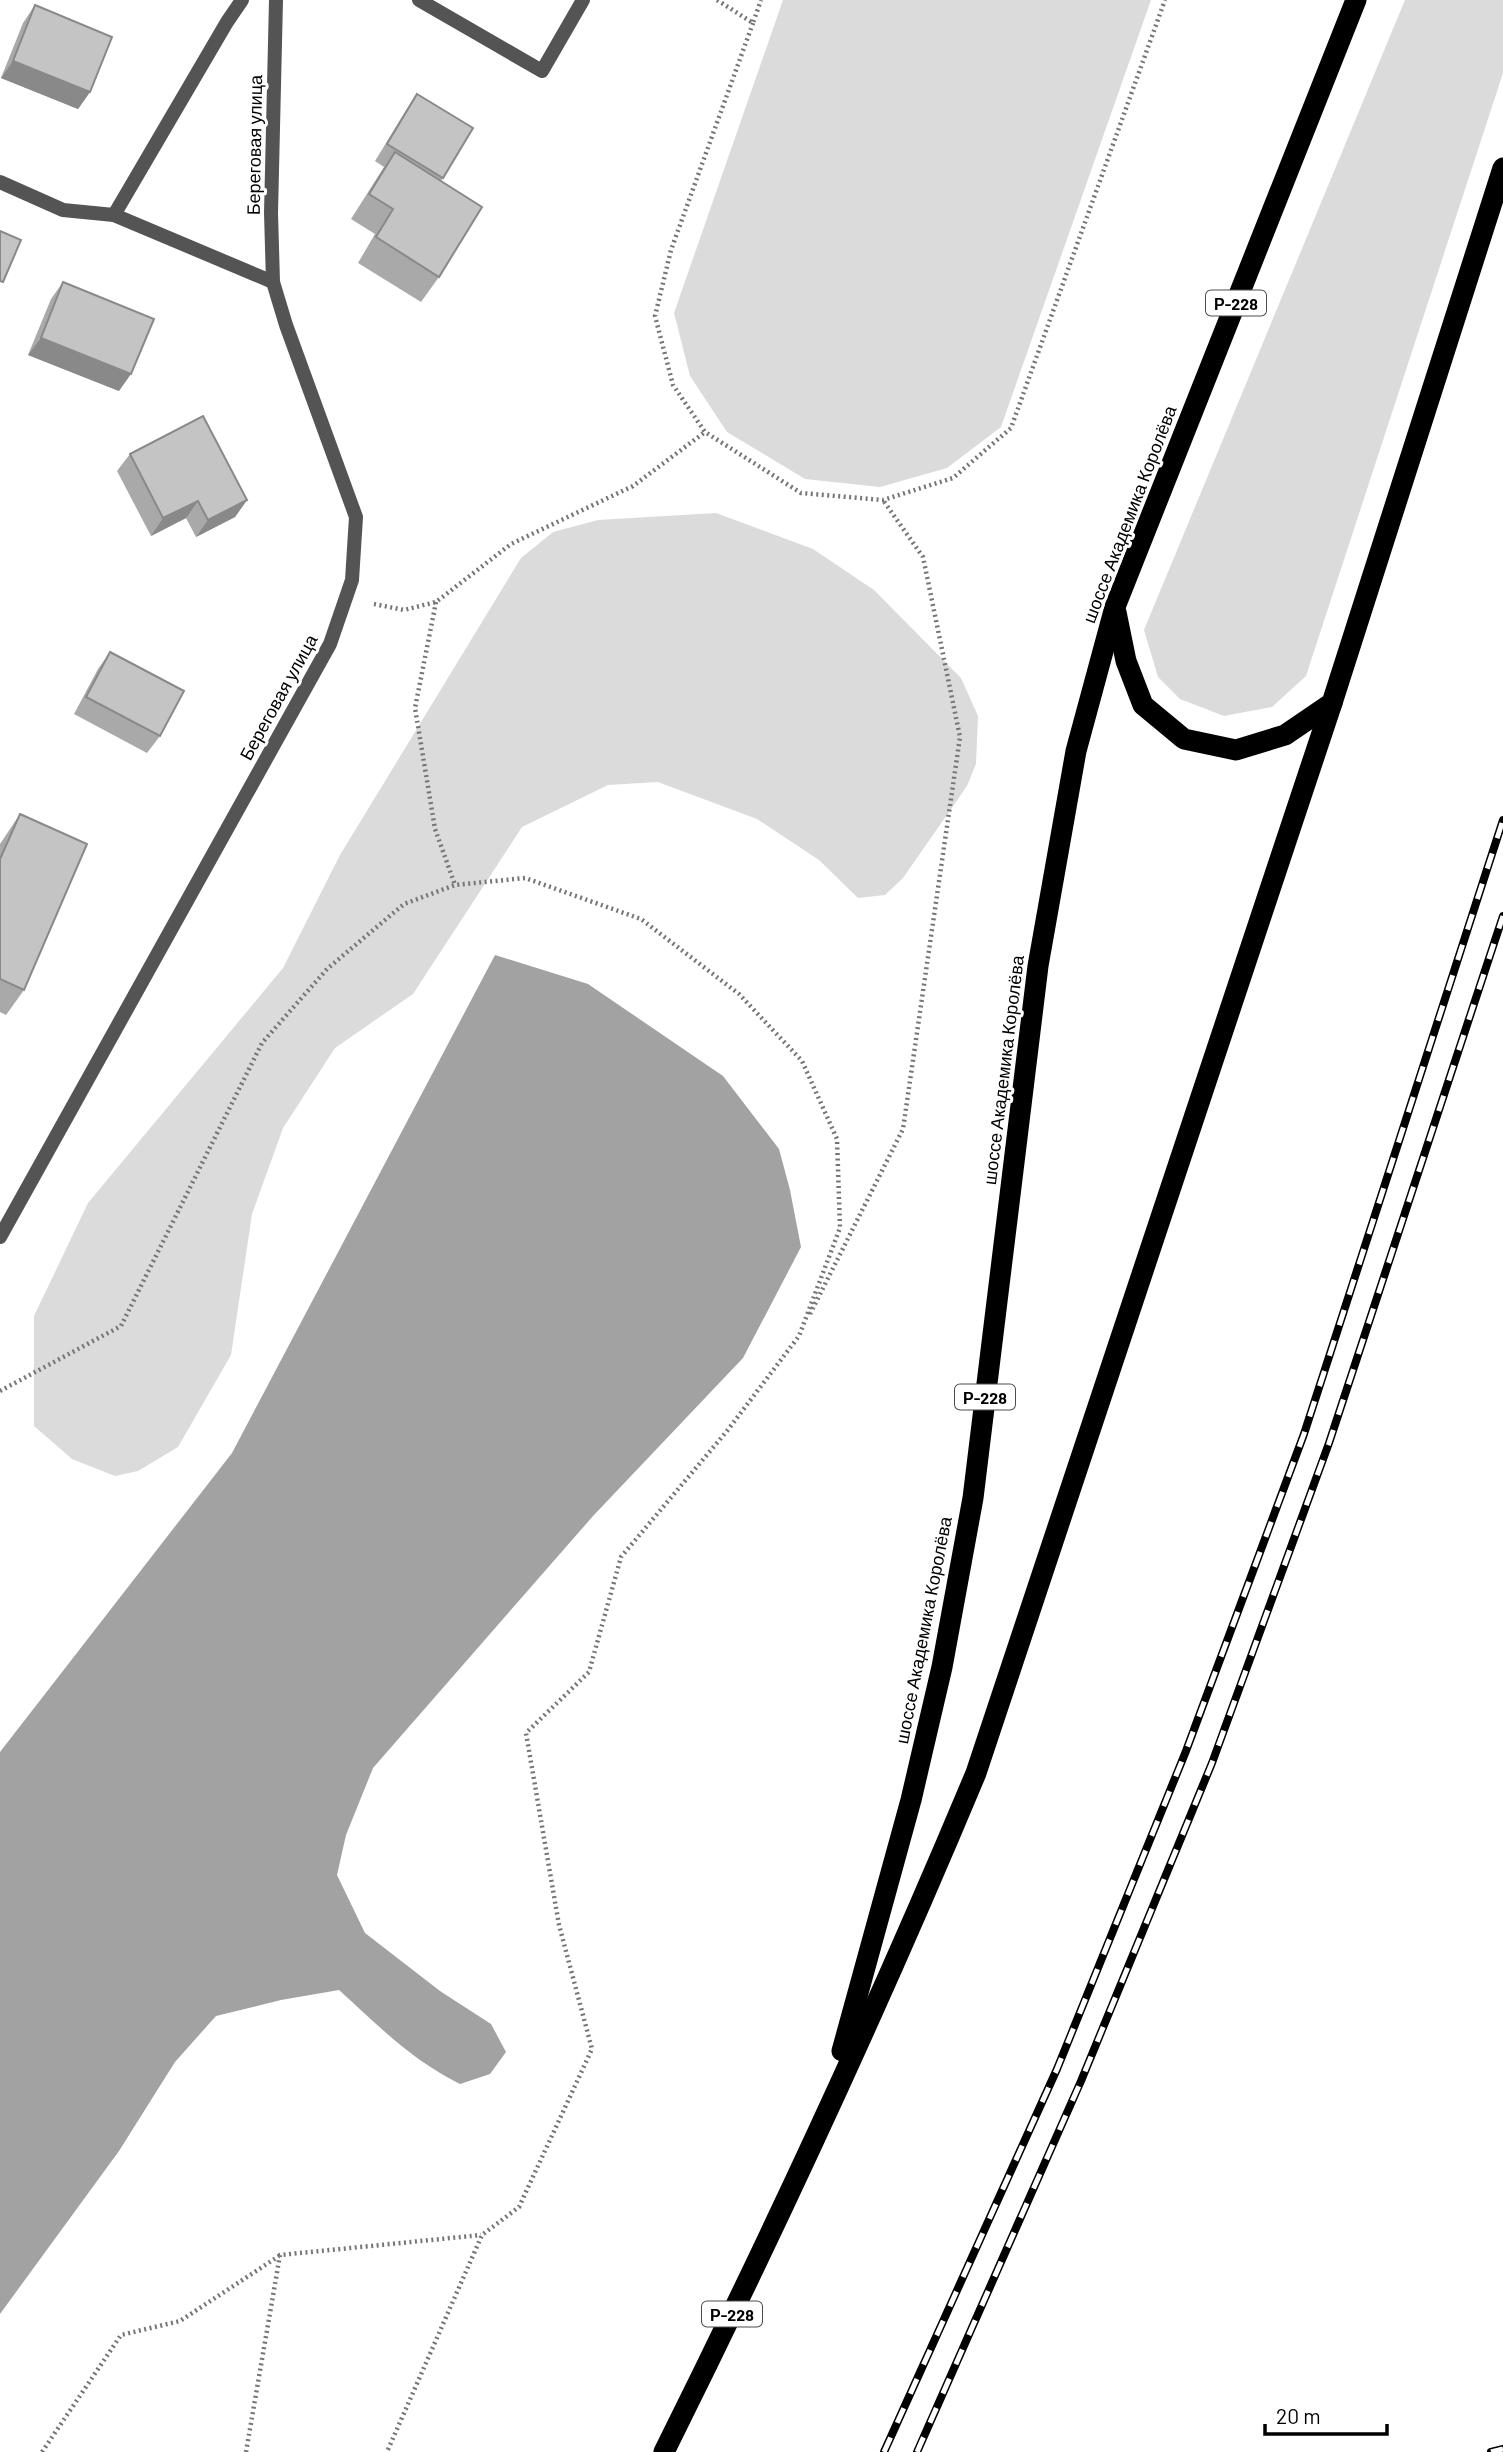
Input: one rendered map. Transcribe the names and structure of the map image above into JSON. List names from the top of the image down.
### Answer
{
  "streets": {
    "highway": ["Р-228", "шоссе Академика Королёва"],
    "street": ["Береговая улица"]
  },
  "scale_bar": "20 m"
}
